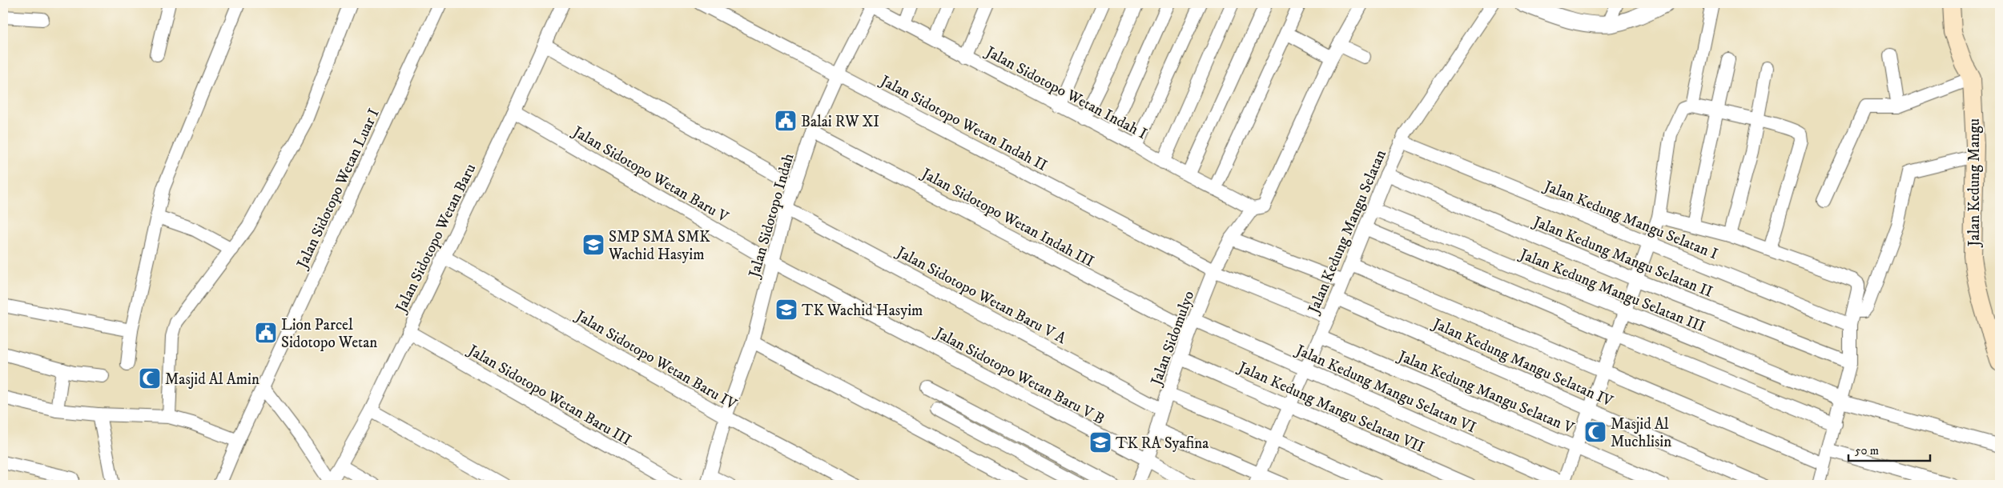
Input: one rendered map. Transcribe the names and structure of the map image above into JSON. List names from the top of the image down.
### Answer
{
  "streets": {
    "main road": ["Jalan Kedung Mangu"],
    "street": [
      "Jalan Sidotopo Wetan Indah I",
      "Jalan Sidotopo Wetan Indah II",
      "Jalan Sidotopo Wetan Baru V",
      "Jalan Sidotopo Wetan Luar I",
      "Jalan Sidotopo Indah",
      "Jalan Sidotopo Wetan Indah III",
      "Jalan Kedung Mangu Selatan I",
      "Jalan Kedung Mangu Selatan",
      "Jalan Sidotopo Wetan Baru",
      "Jalan Kedung Mangu Selatan II",
      "Jalan Kedung Mangu Selatan III",
      "Jalan Sidotopo Wetan Baru V A",
      "Jalan Sidomulyo",
      "Jalan Sidotopo Wetan Baru IV",
      "Jalan Kedung Mangu Selatan IV",
      "Jalan Sidotopo Wetan Baru V B",
      "Jalan Kedung Mangu Selatan VI",
      "Jalan Kedung Mangu Selatan V",
      "Jalan Sidotopo Wetan Baru III",
      "Jalan Kedung Mangu Selatan VII"
    ]
  },
  "crossings": [
    ["Jalan Sidotopo Wetan Indah I", "Jalan Sidotopo Indah"],
    ["Jalan Sidotopo Wetan Indah I", "Jalan Sidomulyo"],
    ["Jalan Sidotopo Wetan Indah II", "Jalan Sidotopo Indah"],
    ["Jalan Sidotopo Wetan Indah II", "Jalan Kedung Mangu Selatan"],
    ["Jalan Sidotopo Wetan Indah II", "Jalan Sidomulyo"],
    ["Jalan Sidotopo Wetan Baru V", "Jalan Sidotopo Indah"],
    ["Jalan Sidotopo Wetan Baru V", "Jalan Sidotopo Wetan Baru"],
    ["Jalan Sidotopo Wetan Baru V", "Jalan Sidotopo Wetan Baru V B"],
    ["Jalan Sidotopo Indah", "Jalan Sidotopo Wetan Indah III"],
    ["Jalan Sidotopo Indah", "Jalan Sidotopo Wetan Baru V A"],
    ["Jalan Sidotopo Indah", "Jalan Sidotopo Wetan Baru IV"],
    ["Jalan Sidotopo Indah", "Jalan Sidotopo Wetan Baru V B"],
    ["Jalan Sidotopo Wetan Indah III", "Jalan Sidomulyo"],
    ["Jalan Sidotopo Wetan Indah III", "Jalan Kedung Mangu Selatan VI"],
    ["Jalan Kedung Mangu Selatan I", "Jalan Kedung Mangu Selatan"],
    ["Jalan Kedung Mangu Selatan", "Jalan Kedung Mangu Selatan II"],
    ["Jalan Kedung Mangu Selatan", "Jalan Kedung Mangu Selatan III"],
    ["Jalan Kedung Mangu Selatan", "Jalan Kedung Mangu Selatan IV"],
    ["Jalan Kedung Mangu Selatan", "Jalan Kedung Mangu Selatan VI"],
    ["Jalan Kedung Mangu Selatan", "Jalan Kedung Mangu Selatan V"],
    ["Jalan Kedung Mangu Selatan", "Jalan Kedung Mangu Selatan VII"],
    ["Jalan Sidotopo Wetan Baru", "Jalan Sidotopo Wetan Baru IV"],
    ["Jalan Sidotopo Wetan Baru", "Jalan Sidotopo Wetan Baru III"],
    ["Jalan Sidotopo Wetan Baru V A", "Jalan Sidomulyo"],
    ["Jalan Sidomulyo", "Jalan Sidotopo Wetan Baru V B"],
    ["Jalan Sidomulyo", "Jalan Kedung Mangu Selatan VI"],
    ["Jalan Sidomulyo", "Jalan Kedung Mangu Selatan VII"]
  ],
  "places": {
    "public building": ["Balai RW XI", "Lion Parcel Sidotopo Wetan"],
    "school or university": ["SMP SMA SMK Wachid Hasyim", "TK Wachid Hasyim", "TK RA Syafina"],
    "mosque": ["Masjid Al Amin", "Masjid Al Muchlisin"]
  },
  "scale_bar": "50 m"
}
